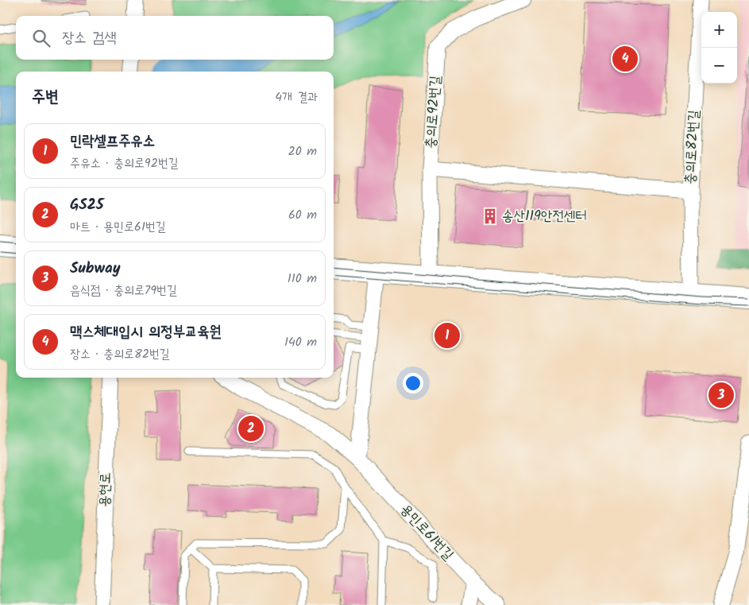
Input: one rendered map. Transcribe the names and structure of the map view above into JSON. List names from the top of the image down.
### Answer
{
  "streets": {
    "street": [
      "충의로92번길",
      "충의로82번길",
      "용현로",
      "용민로61번길"
    ]
  },
  "places": {
    "building": ["송산119안전센터"]
  },
  "page": {
    "map_buttons": ["+", "−"],
    "search": "장소 검색",
    "pins": [
      "4",
      "1",
      "3",
      "2"
    ],
    "heading": ["주변", "4개 결과"],
    "list": [
      {
        "mark": "1",
        "name": "민락셀프주유소",
        "note": "주유소 · 충의로92번길",
        "value": "20 m"
      },
      {
        "mark": "2",
        "name": "GS25",
        "note": "마트 · 용민로61번길",
        "value": "60 m"
      },
      {
        "mark": "3",
        "name": "Subway",
        "note": "음식점 · 충의로79번길",
        "value": "110 m"
      },
      {
        "mark": "4",
        "name": "맥스체대입시 의정부교육원",
        "note": "장소 · 충의로82번길",
        "value": "140 m"
      }
    ]
  }
}
